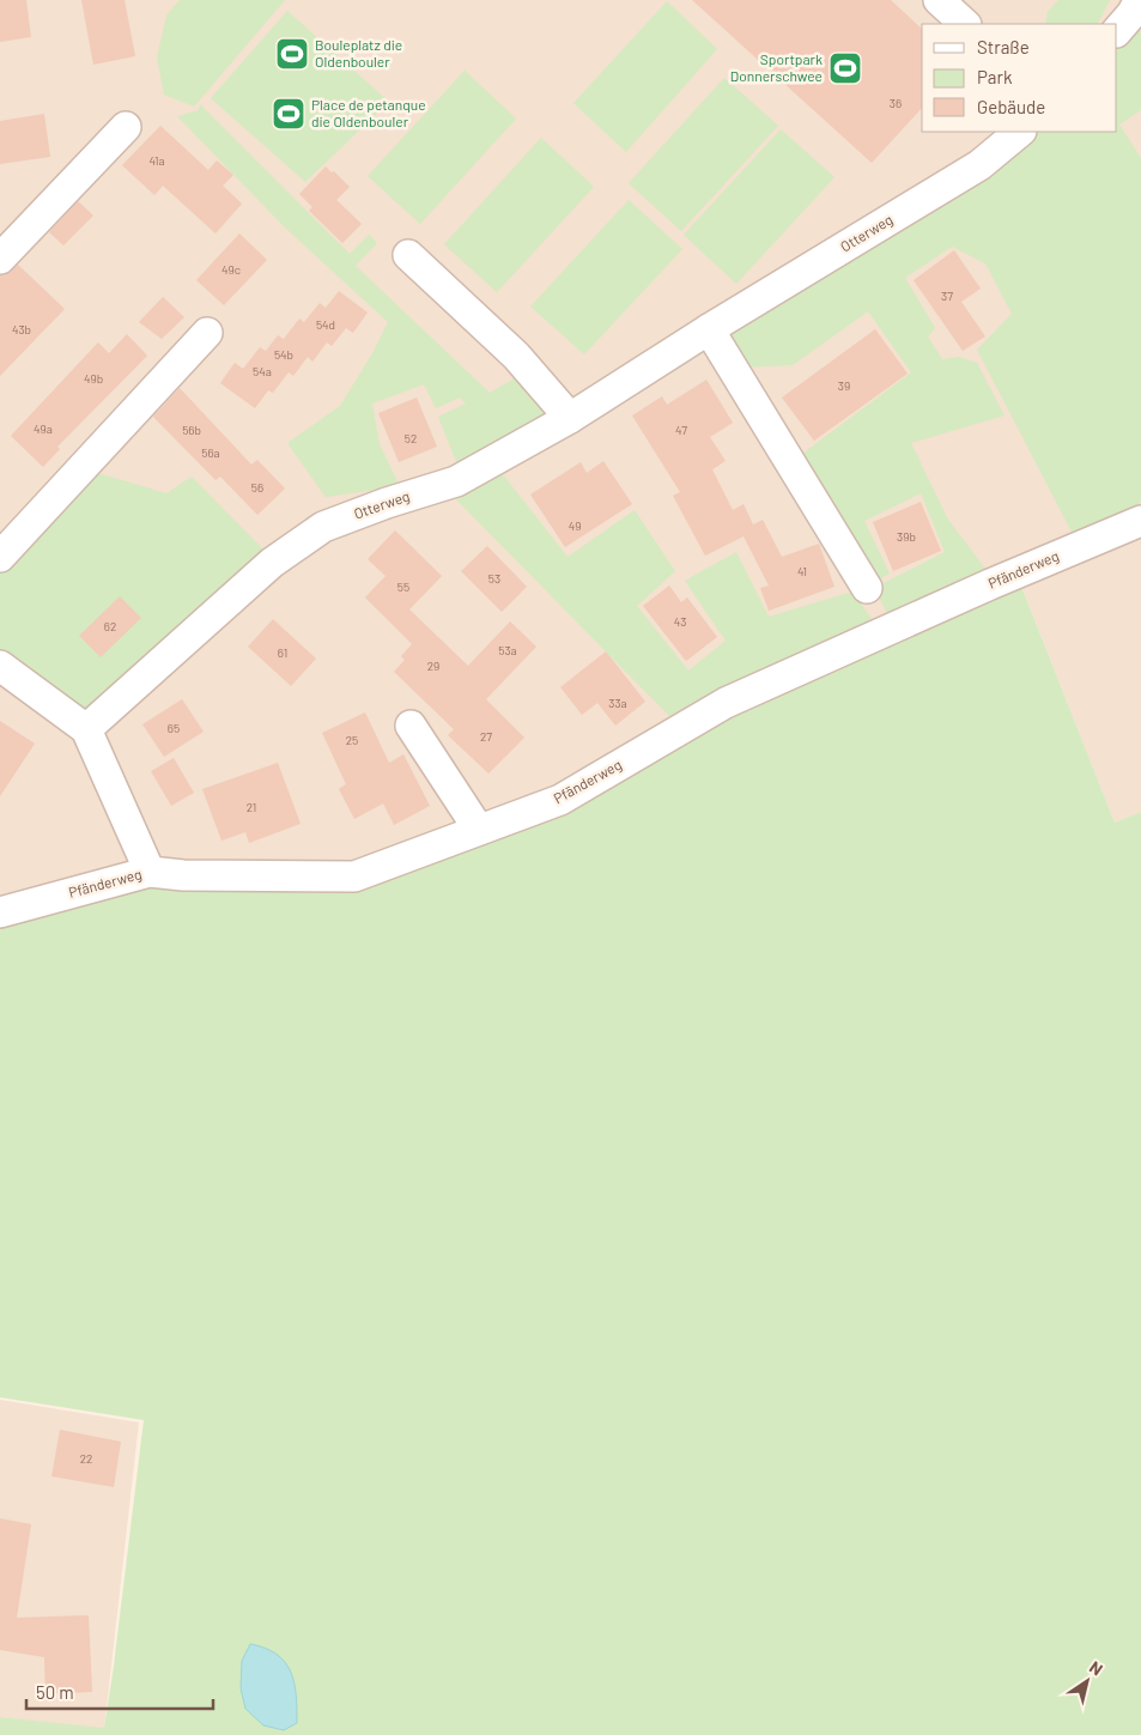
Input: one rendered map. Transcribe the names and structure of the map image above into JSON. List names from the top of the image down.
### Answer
{
  "streets": {
    "street": ["Otterweg", "Pfänderweg"]
  },
  "places": {
    "sports": ["Bouleplatz die Oldenbouler", "Sportpark Donnerschwee", "Place de petanque die Oldenbouler"]
  },
  "house_numbers": [
    "36",
    "41a",
    "49c",
    "37",
    "54d",
    "43b",
    "54b",
    "54a",
    "49b",
    "39",
    "49a",
    "56b",
    "47",
    "52",
    "56a",
    "56",
    "49",
    "39b",
    "41",
    "53",
    "55",
    "43",
    "62",
    "53a",
    "61",
    "29",
    "33a",
    "65",
    "27",
    "25",
    "21",
    "22"
  ],
  "legend": ["Straße", "Park", "Gebäude"],
  "scale_bar": "50 m",
  "north": "top right"
}
